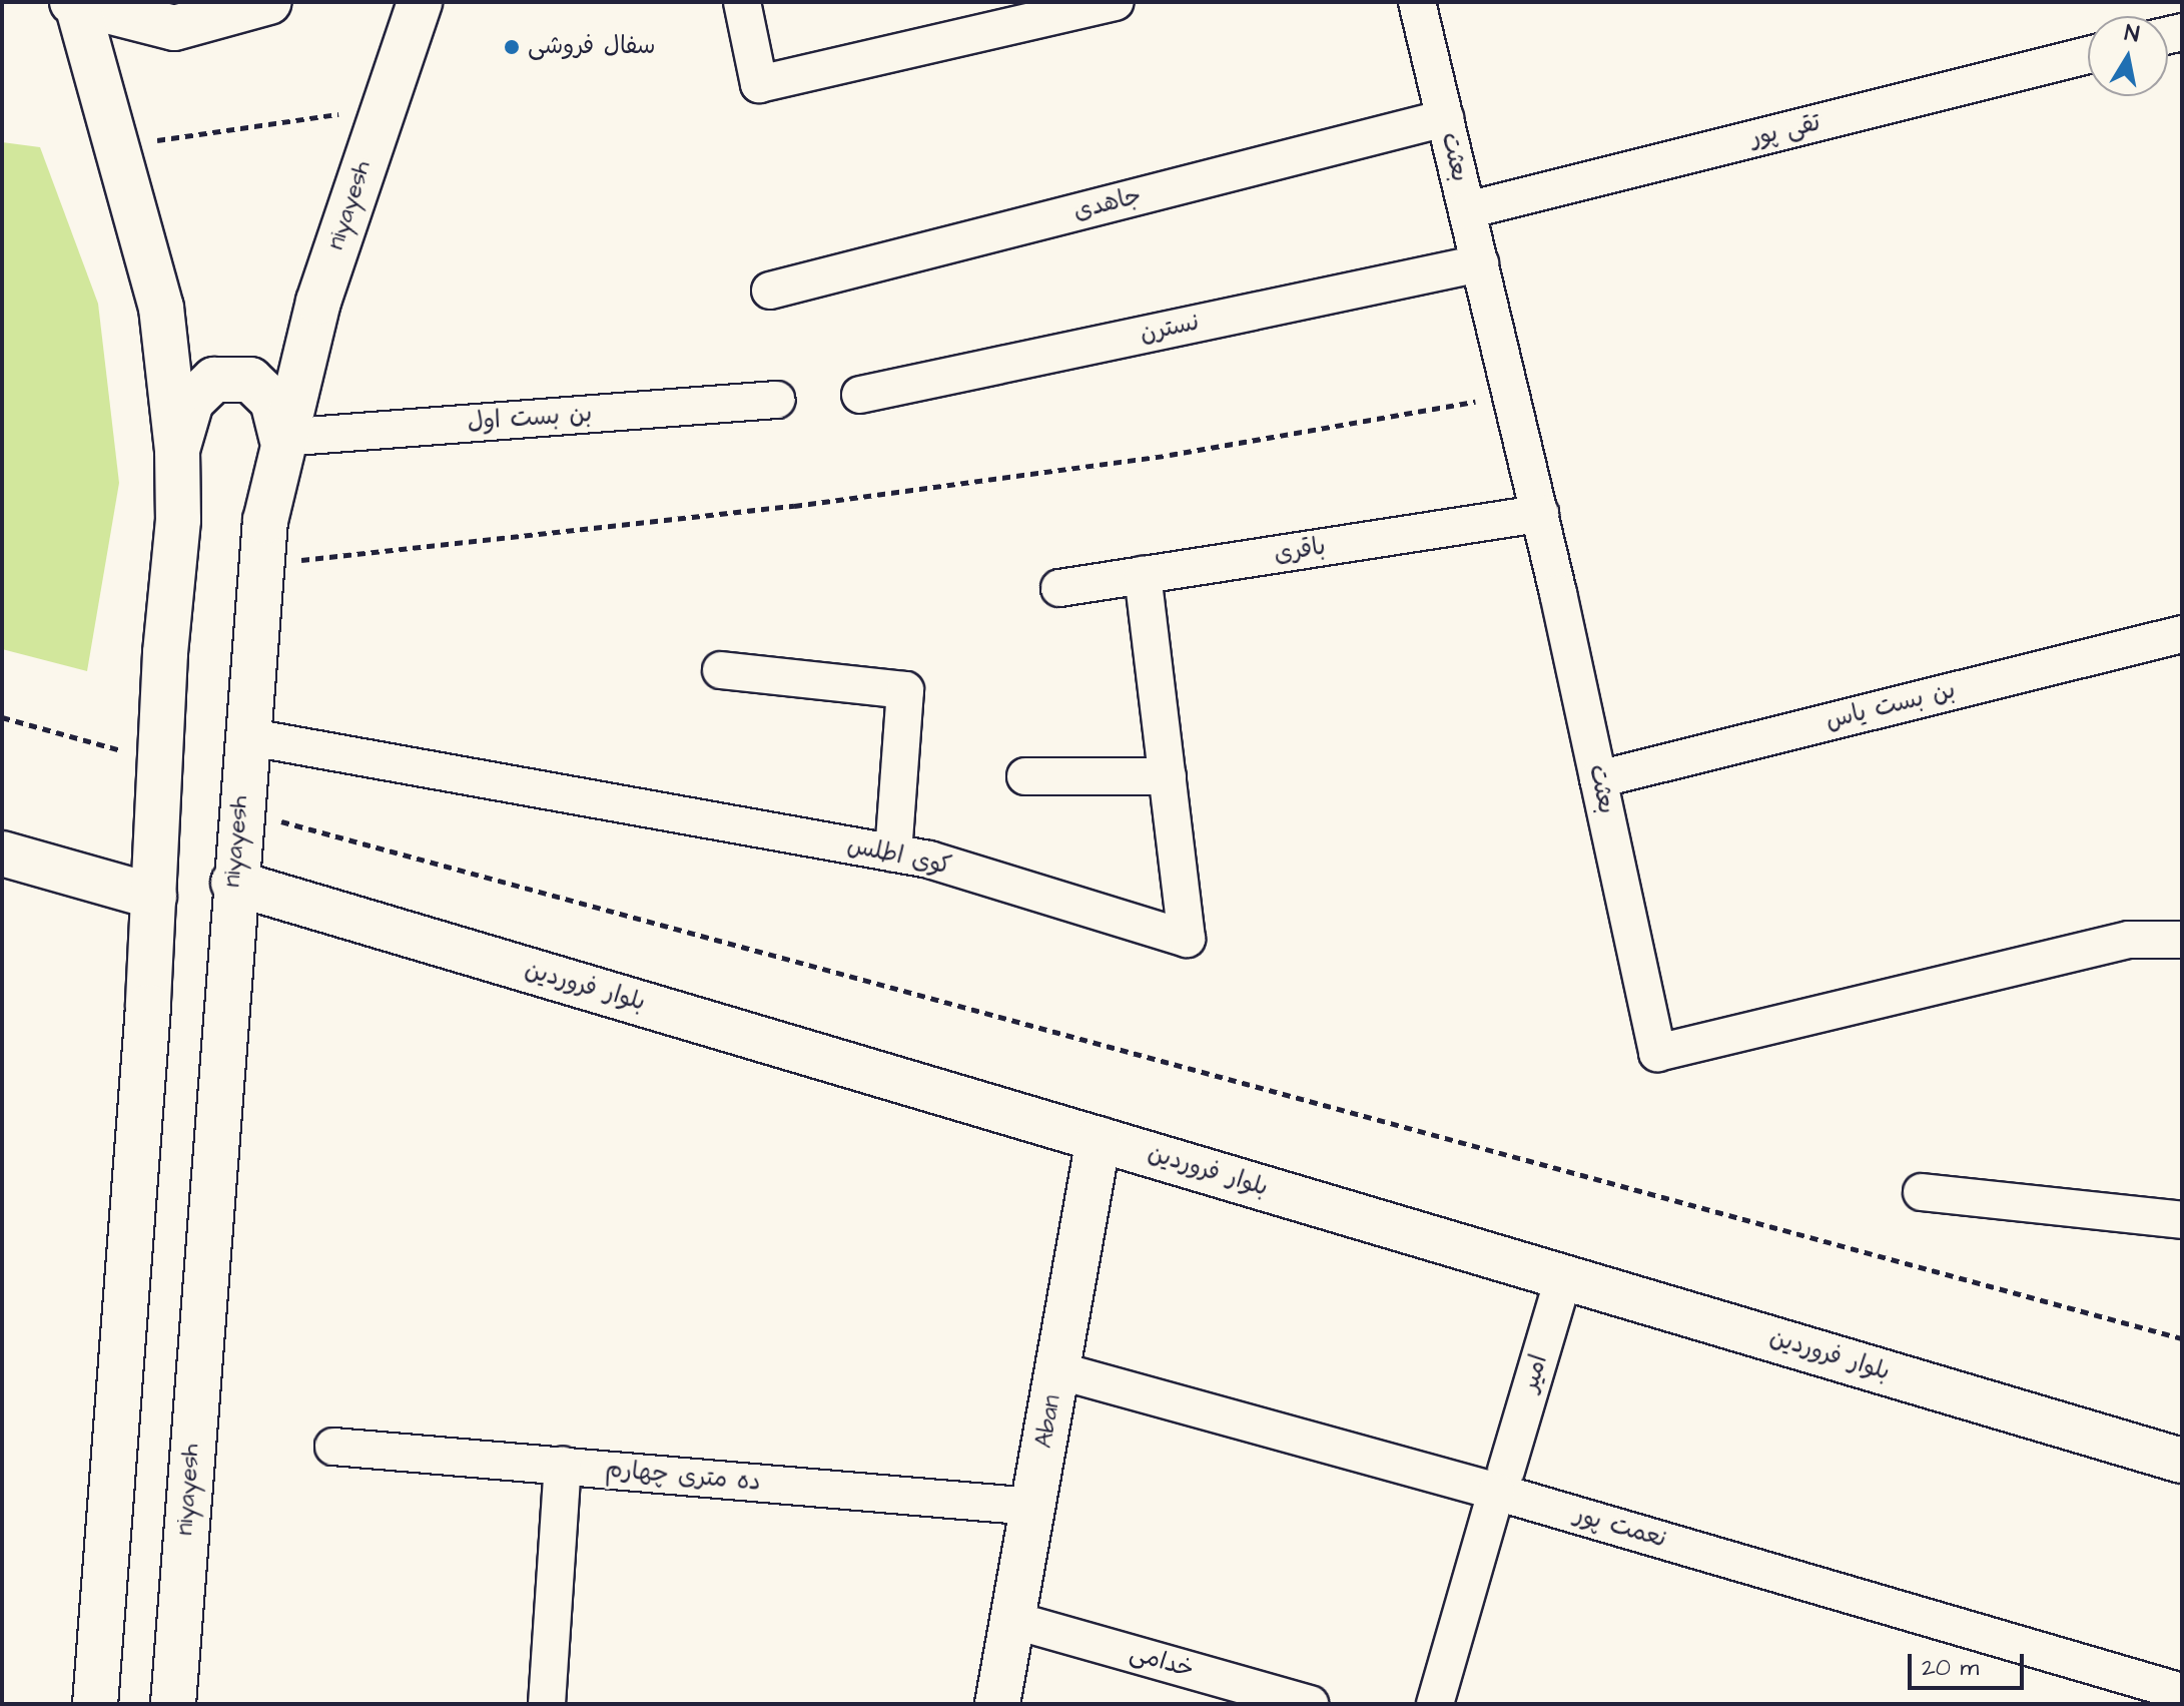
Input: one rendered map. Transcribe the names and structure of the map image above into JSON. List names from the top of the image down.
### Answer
{
  "streets": {
    "main road": ["niyayesh", "بلوار فروردین", "Aban"],
    "street": [
      "تقی پور",
      "بعثت",
      "جاهدی",
      "نسترن",
      "بن بست اول",
      "باقری",
      "بن بست یاس",
      "کوی اطلس",
      "امیر",
      "ده متری چهارم",
      "نعمت پور",
      "خدامی"
    ]
  },
  "crossings": [
    ["تقی پور", "بعثت"],
    ["بعثت", "جاهدی"],
    ["بعثت", "نسترن"],
    ["بعثت", "باقری"],
    ["بعثت", "بن بست یاس"],
    ["niyayesh", "بن بست اول"],
    ["niyayesh", "کوی اطلس"],
    ["niyayesh", "بلوار فروردین"],
    ["باقری", "کوی اطلس"],
    ["بلوار فروردین", "امیر"],
    ["بلوار فروردین", "Aban"],
    ["امیر", "نعمت پور"],
    ["Aban", "ده متری چهارم"],
    ["Aban", "نعمت پور"],
    ["Aban", "خدامی"]
  ],
  "places": ["سفال فروشی"],
  "scale_bar": "20 m",
  "north": "top"
}
